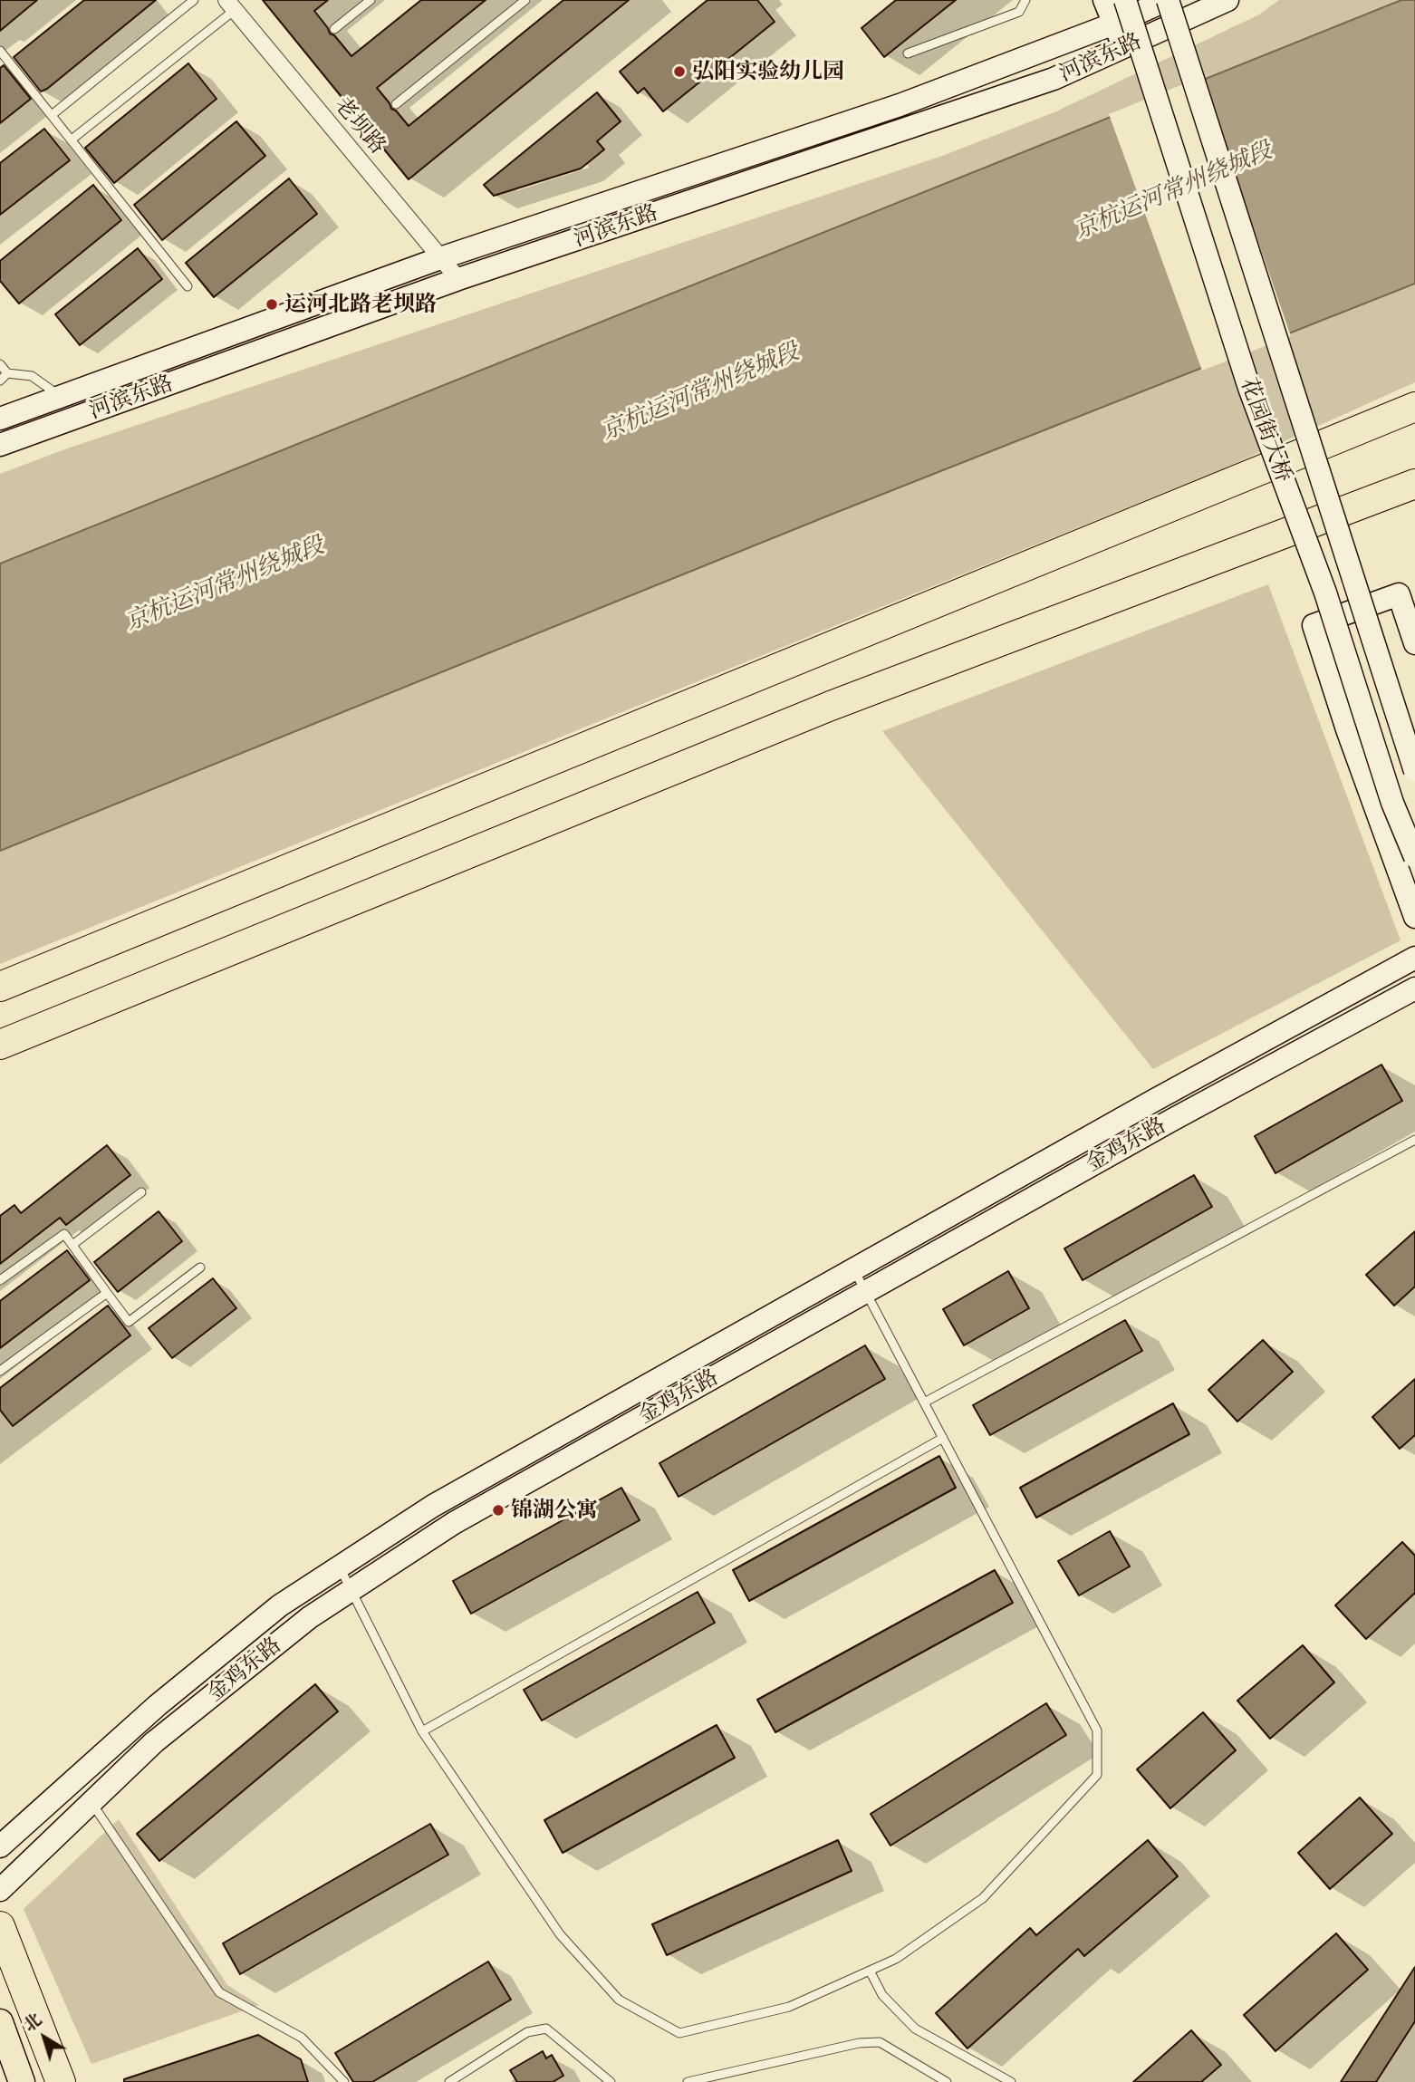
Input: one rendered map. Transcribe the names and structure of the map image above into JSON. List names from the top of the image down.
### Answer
{
  "streets": {
    "main road": ["河滨东路", "花园街大桥", "金鸡东路"],
    "street": ["老坝路"]
  },
  "crossings": [
    ["河滨东路", "老坝路"],
    ["河滨东路", "花园街大桥"]
  ],
  "water": ["京杭运河常州绕城段"],
  "places": ["弘阳实验幼儿园", "运河北路老坝路", "锦湖公寓"],
  "north": "top left"
}
